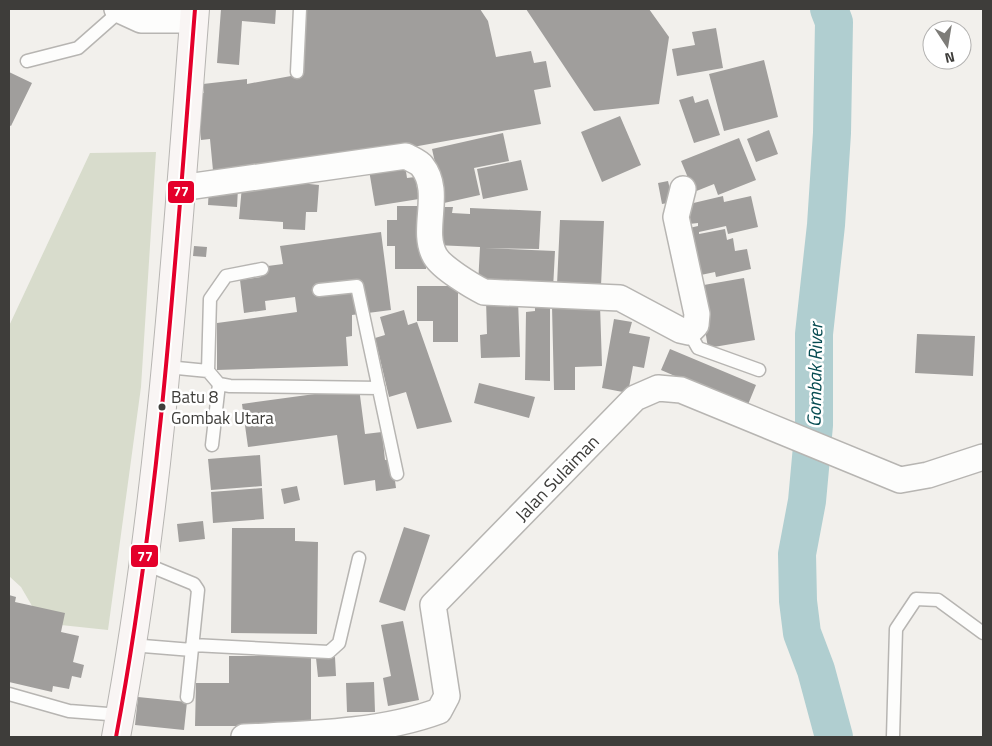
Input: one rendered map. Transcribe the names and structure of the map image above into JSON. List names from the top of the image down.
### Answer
{
  "streets": {
    "street": ["Jalan Sulaiman"]
  },
  "water": ["Gombak River"],
  "places": ["Batu 8 Gombak Utara"],
  "lines": ["transit line 77"],
  "north": "bottom"
}
